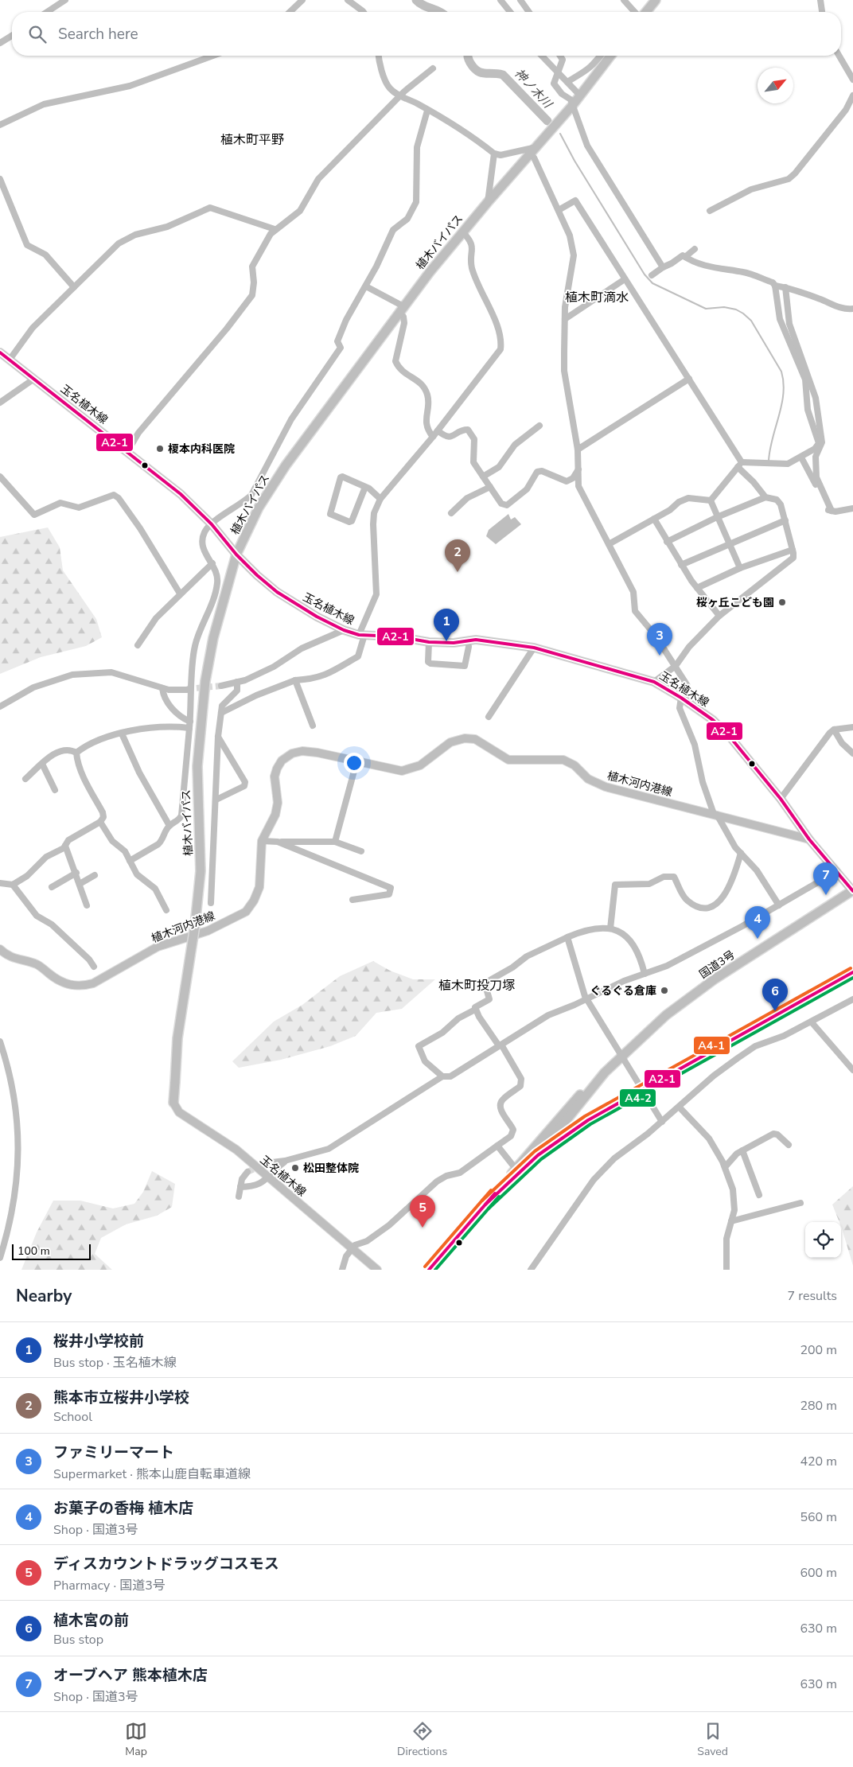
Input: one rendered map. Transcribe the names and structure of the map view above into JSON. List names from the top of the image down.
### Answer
{
  "streets": {
    "highway": ["植木バイパス", "国道3号"],
    "main road": ["玉名植木線", "植木河内港線"]
  },
  "crossings": [
    ["植木バイパス", "玉名植木線"],
    ["玉名植木線", "植木河内港線"]
  ],
  "districts": ["植木町平野", "植木町滴水", "植木町投刀塚"],
  "water": ["神ノ木川"],
  "places": [
    "榎本内科医院",
    "桜ヶ丘こども園",
    "ぐるぐる倉庫",
    "松田整体院"
  ],
  "lines": ["transit line A2-1", "transit line A4-1", "transit line A4-2"],
  "scale_bar": "100 m",
  "north": "top right",
  "page": {
    "search": "Search here",
    "pins": [
      "2",
      "1",
      "3",
      "7",
      "4",
      "6",
      "5"
    ],
    "scale": "100 m",
    "heading": ["Nearby", "7 results"],
    "list": [
      {
        "mark": "1",
        "name": "桜井小学校前",
        "note": "Bus stop · 玉名植木線",
        "value": "200 m"
      },
      {
        "mark": "2",
        "name": "熊本市立桜井小学校",
        "note": "School",
        "value": "280 m"
      },
      {
        "mark": "3",
        "name": "ファミリーマート",
        "note": "Supermarket · 熊本山鹿自転車道線",
        "value": "420 m"
      },
      {
        "mark": "4",
        "name": "お菓子の香梅 植木店",
        "note": "Shop · 国道3号",
        "value": "560 m"
      },
      {
        "mark": "5",
        "name": "ディスカウントドラッグコスモス",
        "note": "Pharmacy · 国道3号",
        "value": "600 m"
      },
      {
        "mark": "6",
        "name": "植木宮の前",
        "note": "Bus stop",
        "value": "630 m"
      },
      {
        "mark": "7",
        "name": "オーブヘア 熊本植木店",
        "note": "Shop · 国道3号",
        "value": "630 m"
      }
    ],
    "nav": ["Map", "Directions", "Saved"]
  }
}
